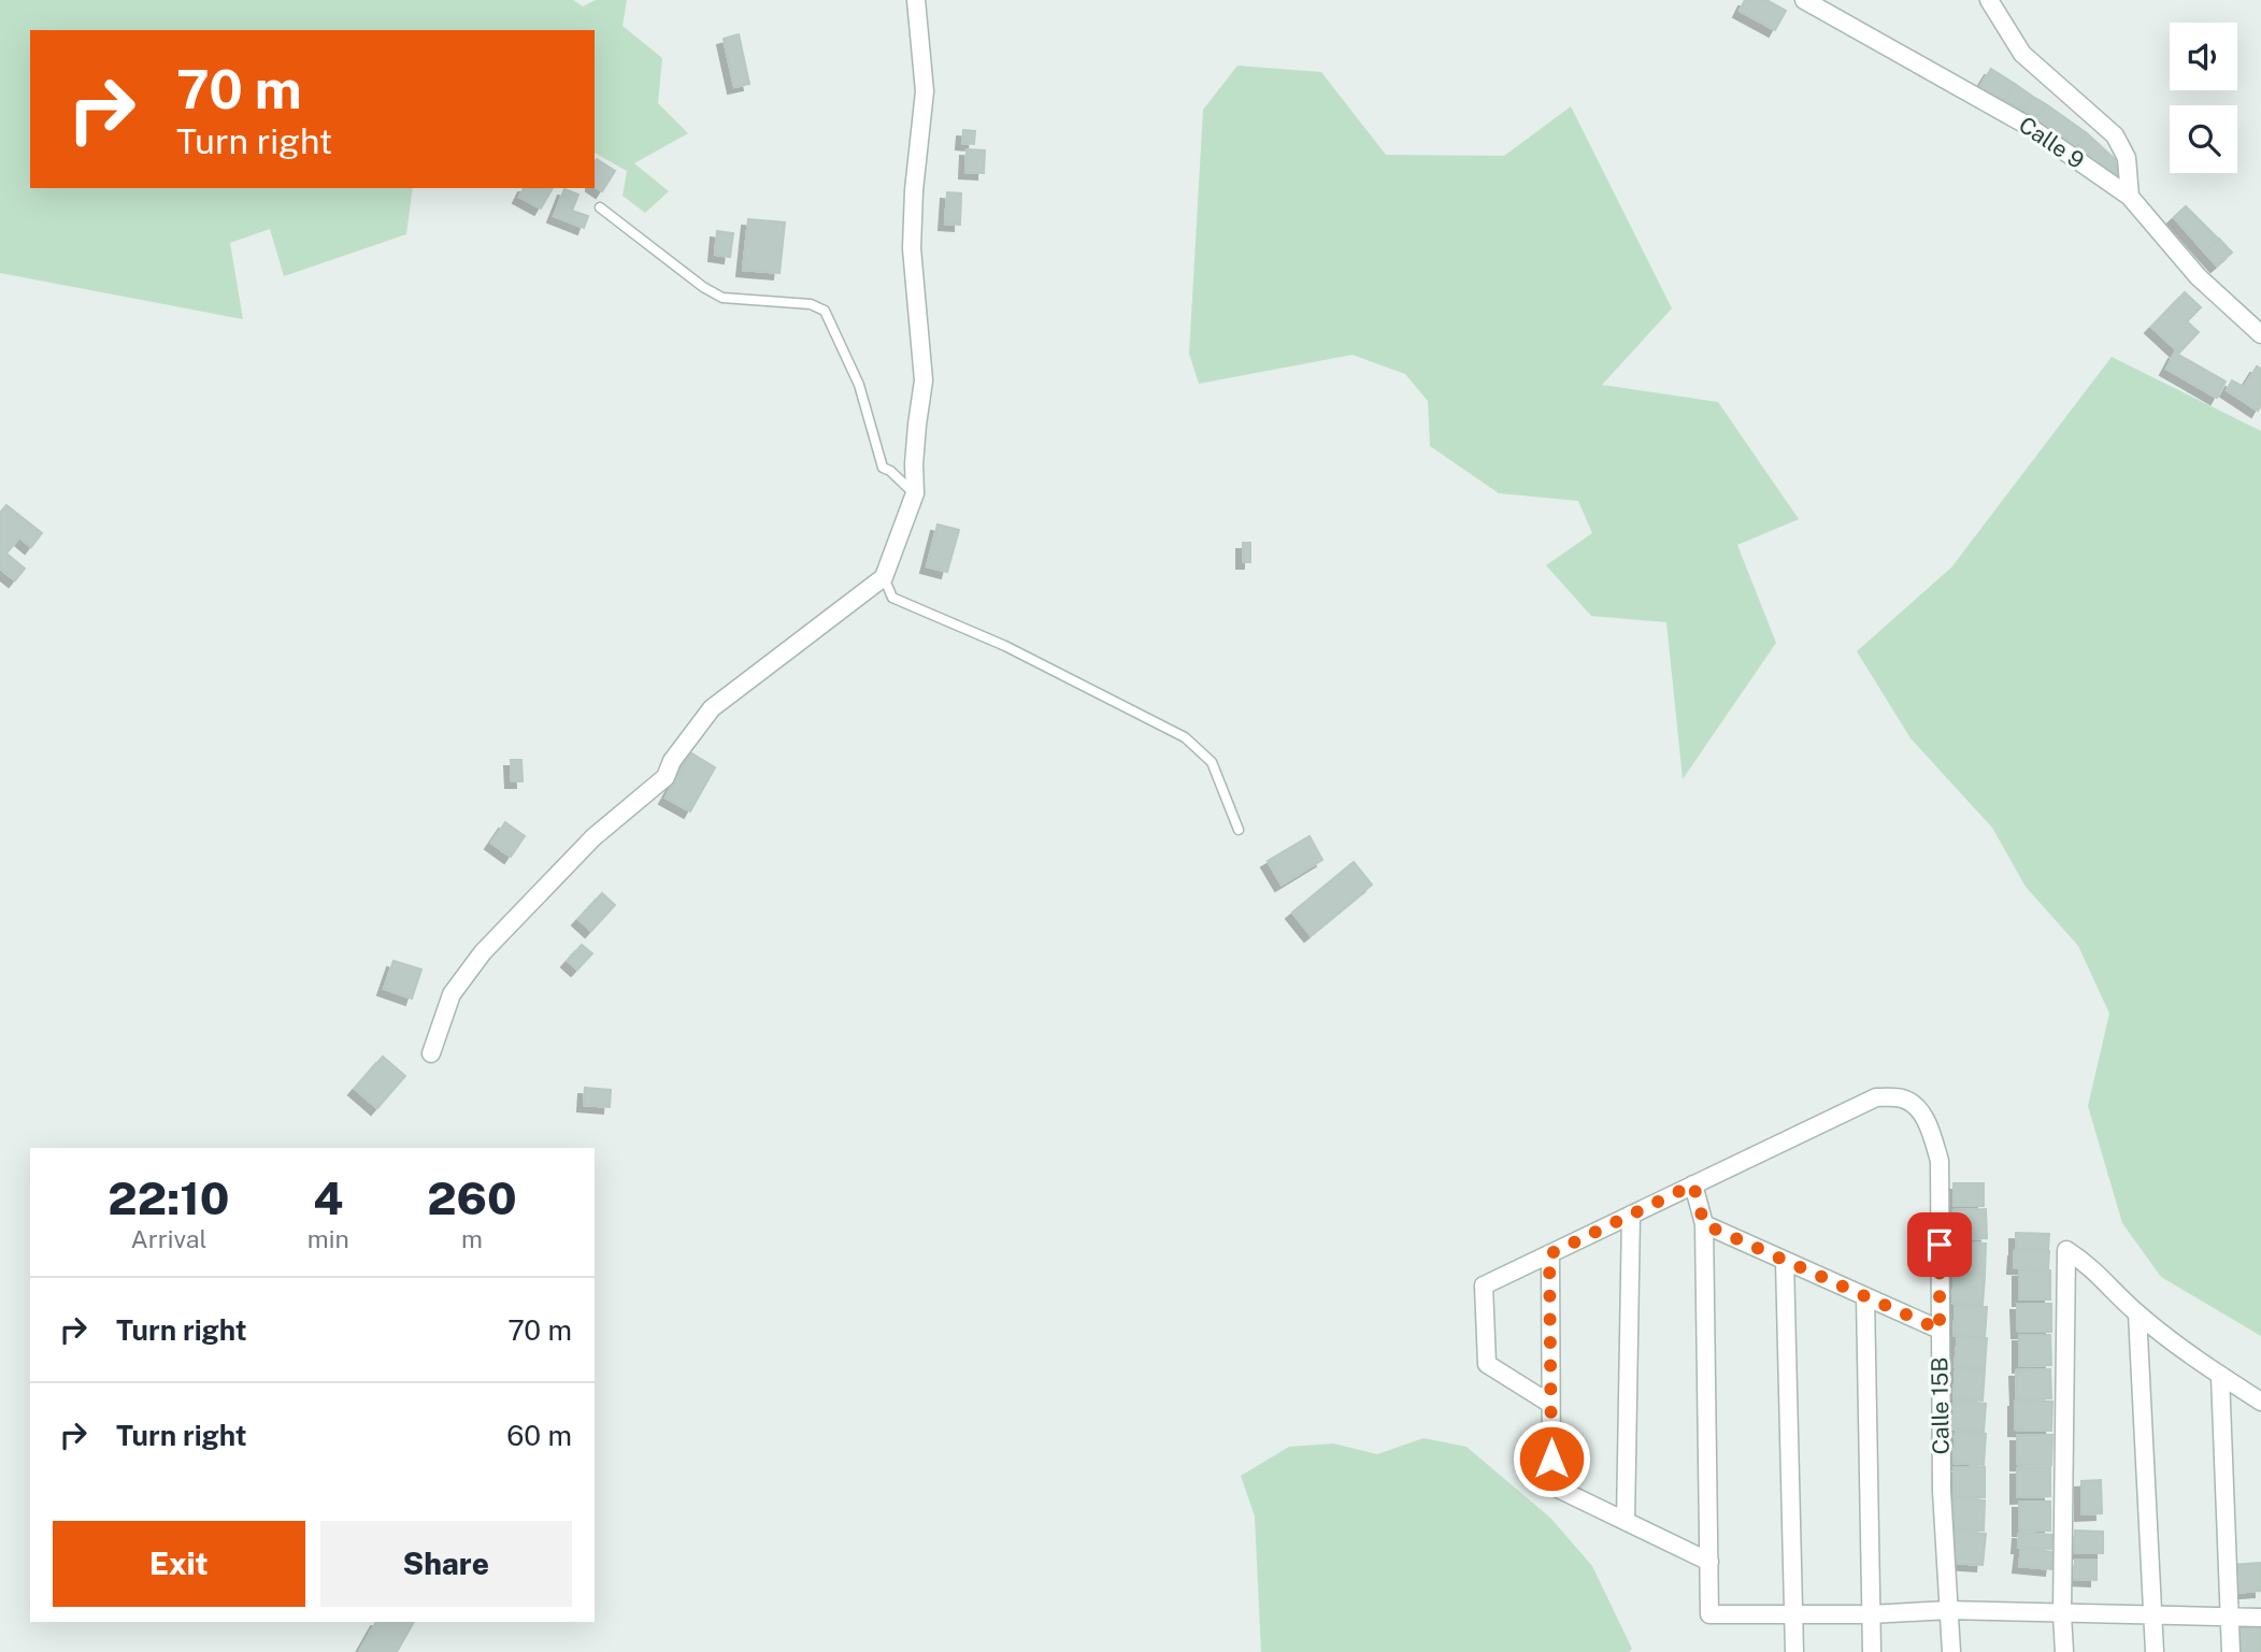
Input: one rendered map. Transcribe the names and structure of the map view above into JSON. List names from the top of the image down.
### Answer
{
  "streets": {
    "street": ["Calle 9", "Calle 15B"]
  },
  "page": {
    "turn": ["70 m", "Turn right"],
    "eta": [
      "22:10",
      "Arrival",
      "4",
      "min",
      "260",
      "m"
    ],
    "list": [
      {
        "name": "Turn right",
        "value": "70 m"
      },
      {
        "name": "Turn right",
        "value": "60 m"
      }
    ],
    "buttons": ["Exit", "Share"]
  }
}
